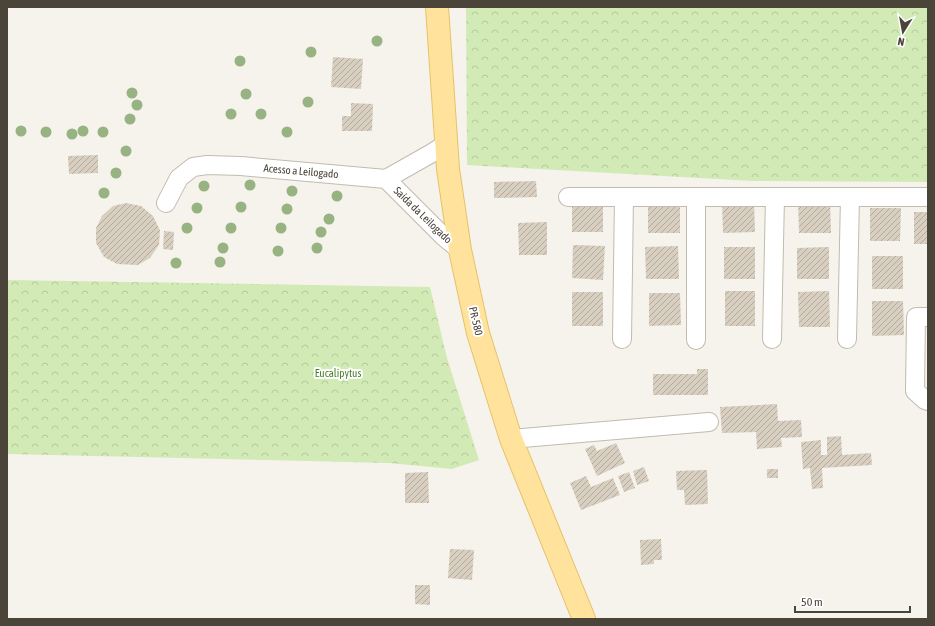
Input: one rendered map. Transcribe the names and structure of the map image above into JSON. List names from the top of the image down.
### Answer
{
  "streets": {
    "main road": ["PR-580"],
    "street": ["Acesso a Leilogado", "Saída da Leilogado"]
  },
  "crossings": [
    ["Acesso a Leilogado", "Saída da Leilogado"],
    ["Saída da Leilogado", "PR-580"]
  ],
  "parks": ["Eucalipytus"],
  "scale_bar": "50 m",
  "north": "bottom"
}
